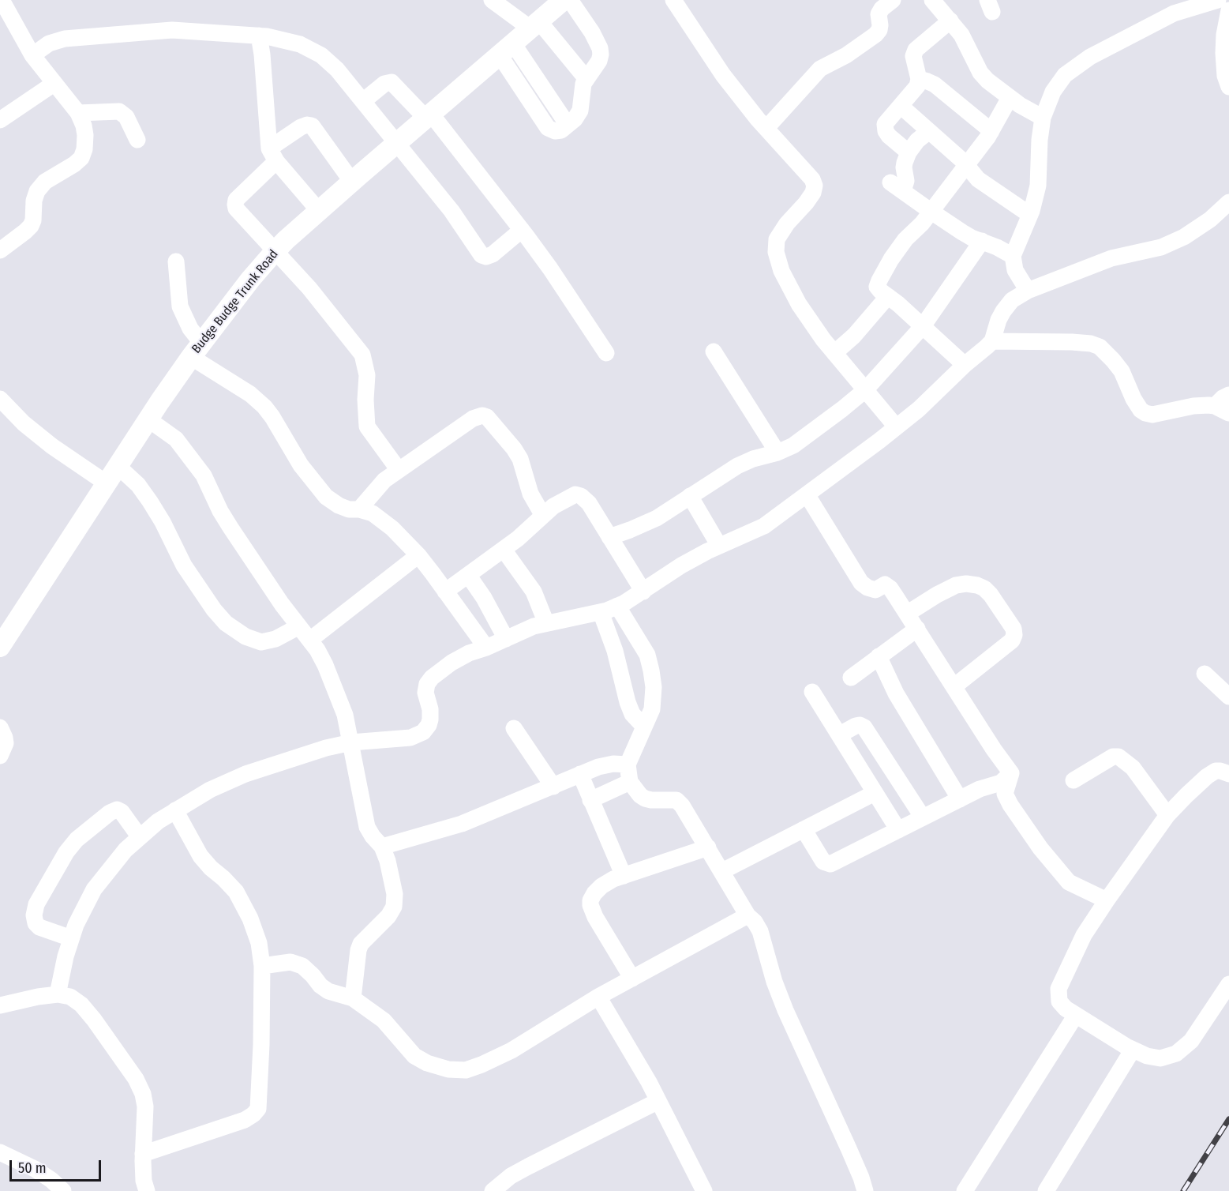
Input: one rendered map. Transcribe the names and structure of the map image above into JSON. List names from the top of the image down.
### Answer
{
  "streets": {
    "main road": ["Budge Budge Trunk Road"]
  },
  "scale_bar": "50 m"
}
